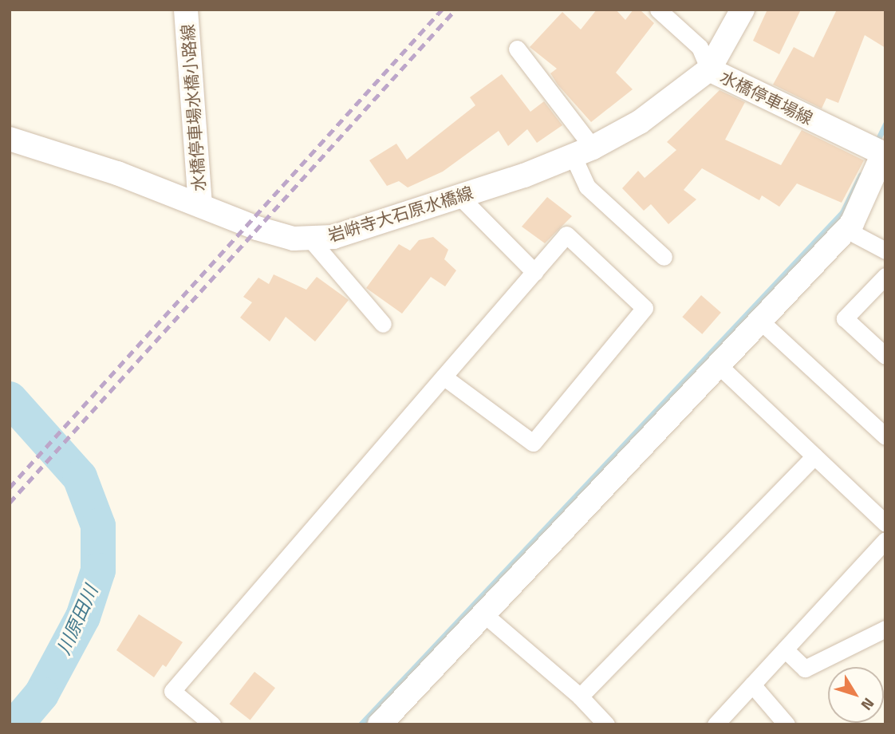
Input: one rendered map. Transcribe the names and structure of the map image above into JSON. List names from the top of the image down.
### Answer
{
  "streets": {
    "main road": ["水橋停車場線", "水橋停車場水橋小路線", "岩峅寺大石原水橋線"]
  },
  "crossings": [
    ["水橋停車場線", "岩峅寺大石原水橋線"],
    ["水橋停車場水橋小路線", "岩峅寺大石原水橋線"]
  ],
  "water": ["川原田川"],
  "north": "bottom right"
}
